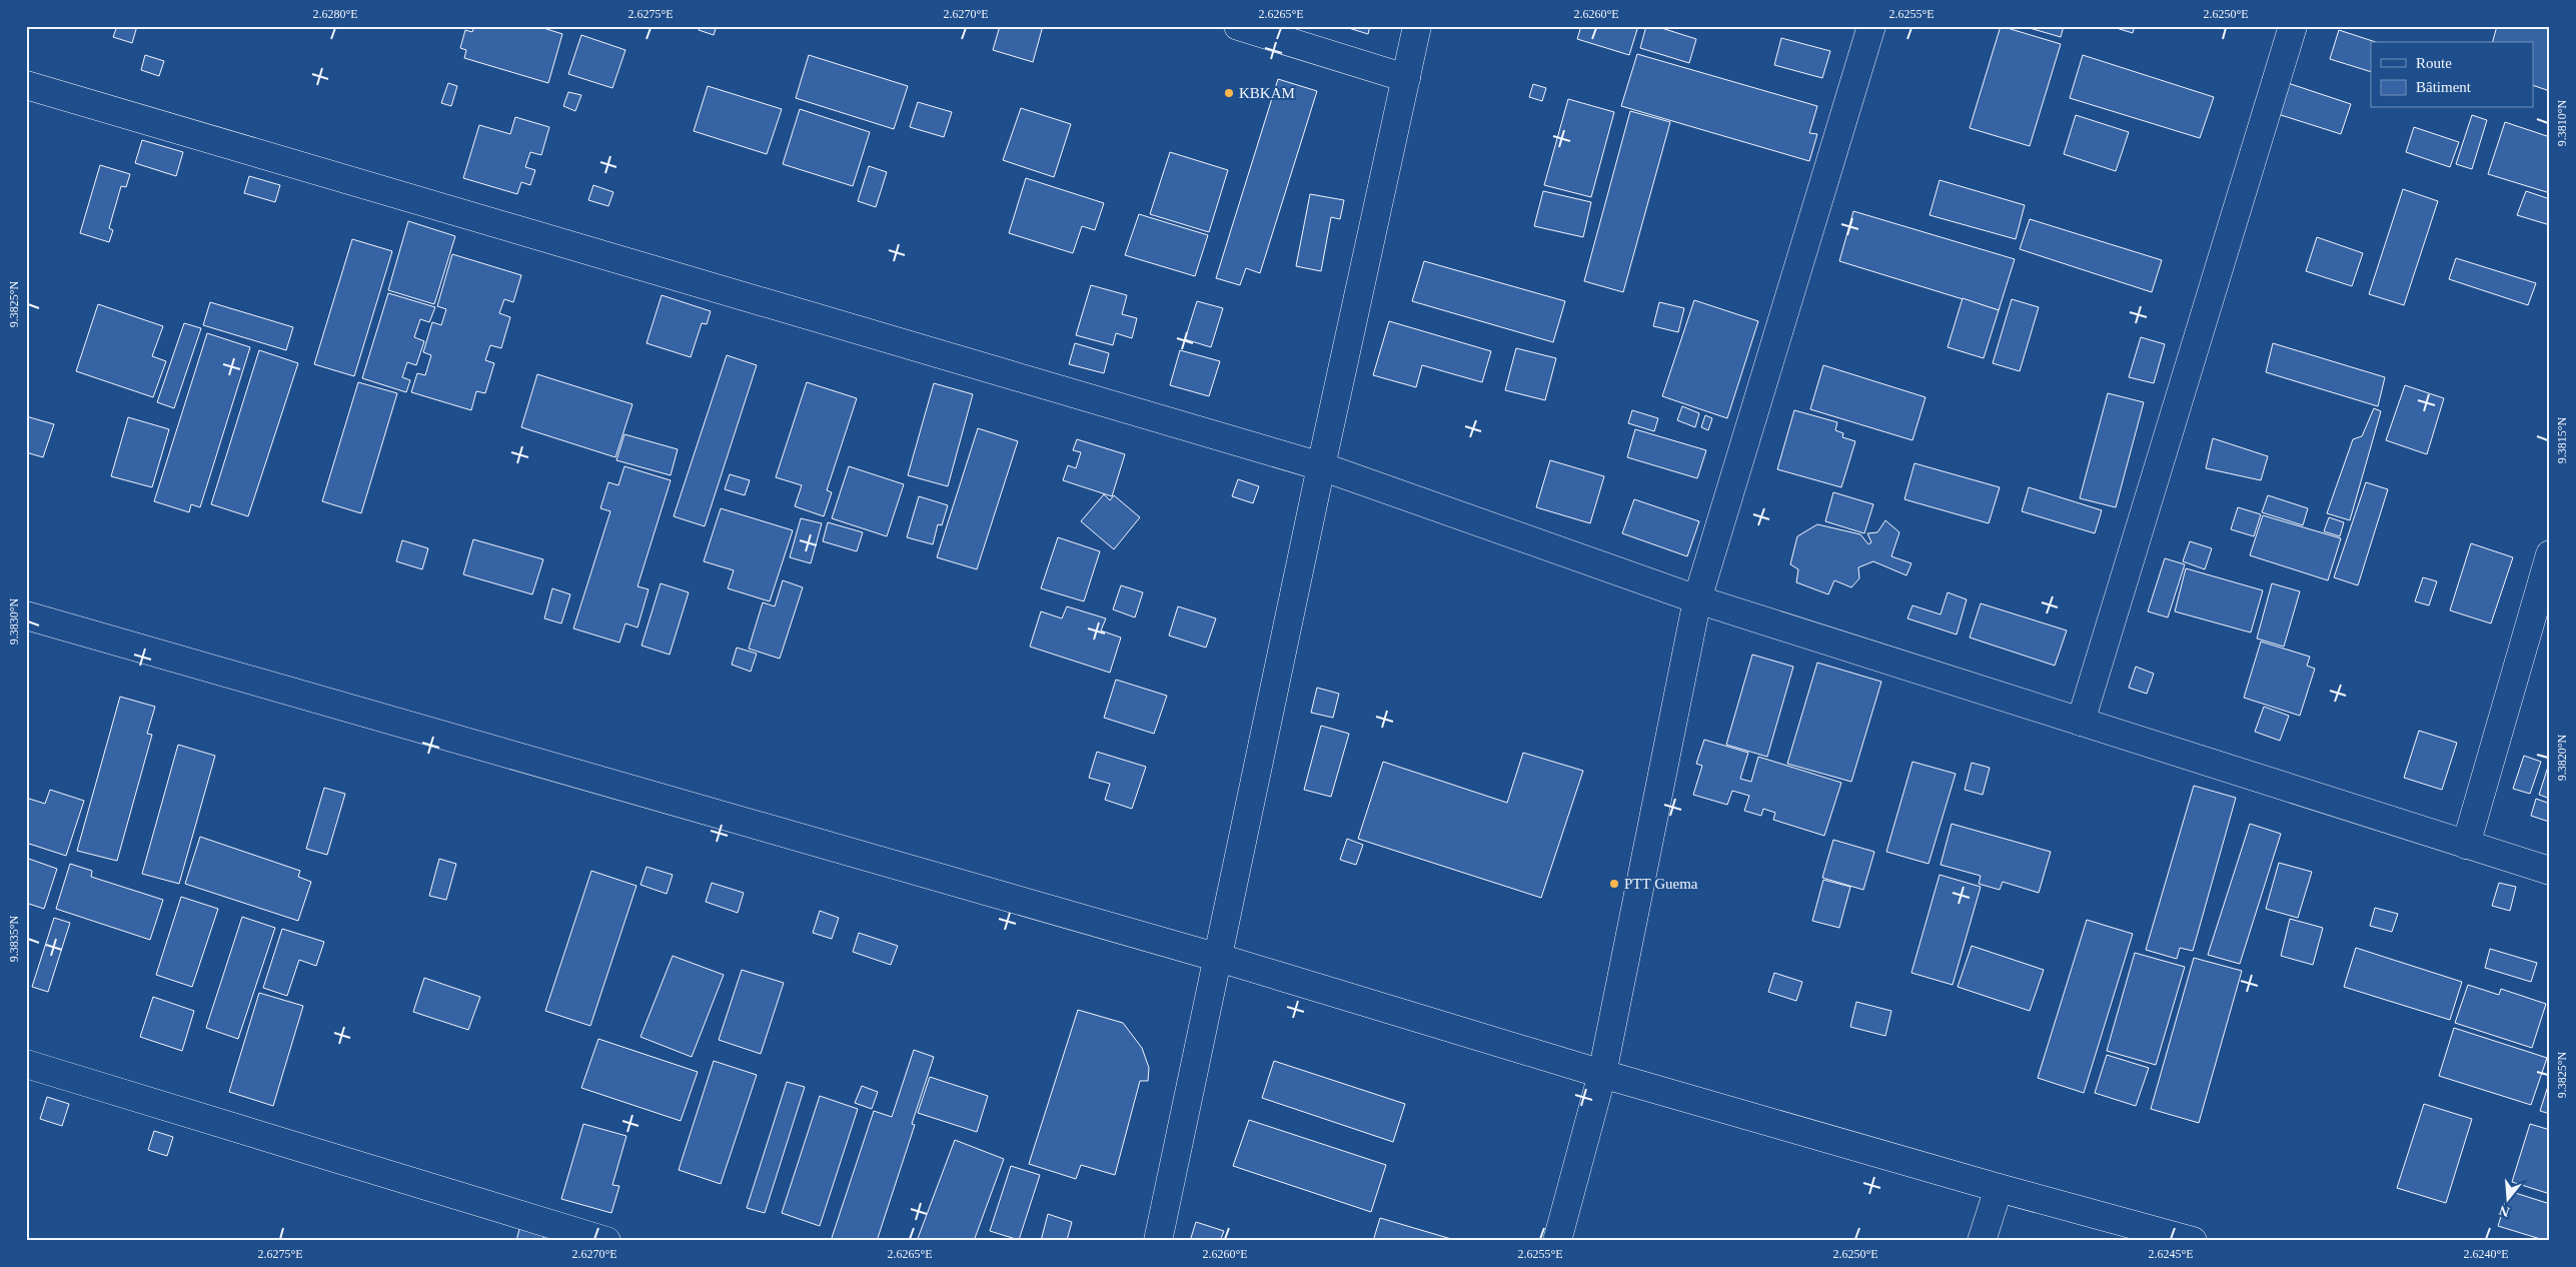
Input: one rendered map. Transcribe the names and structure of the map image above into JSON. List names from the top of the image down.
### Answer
{
  "places": ["KBKAM", "PTT Guema"],
  "legend": ["Route", "Bâtiment"],
  "north": "bottom",
  "coordinates": [
    "2.6280°E",
    "2.6275°E",
    "2.6270°E",
    "2.6265°E",
    "2.6260°E",
    "2.6255°E",
    "2.6250°E",
    "9.3810°N",
    "9.3825°N",
    "9.3815°N",
    "9.3830°N",
    "9.3820°N",
    "9.3835°N",
    "2.6245°E",
    "2.6240°E"
  ]
}
